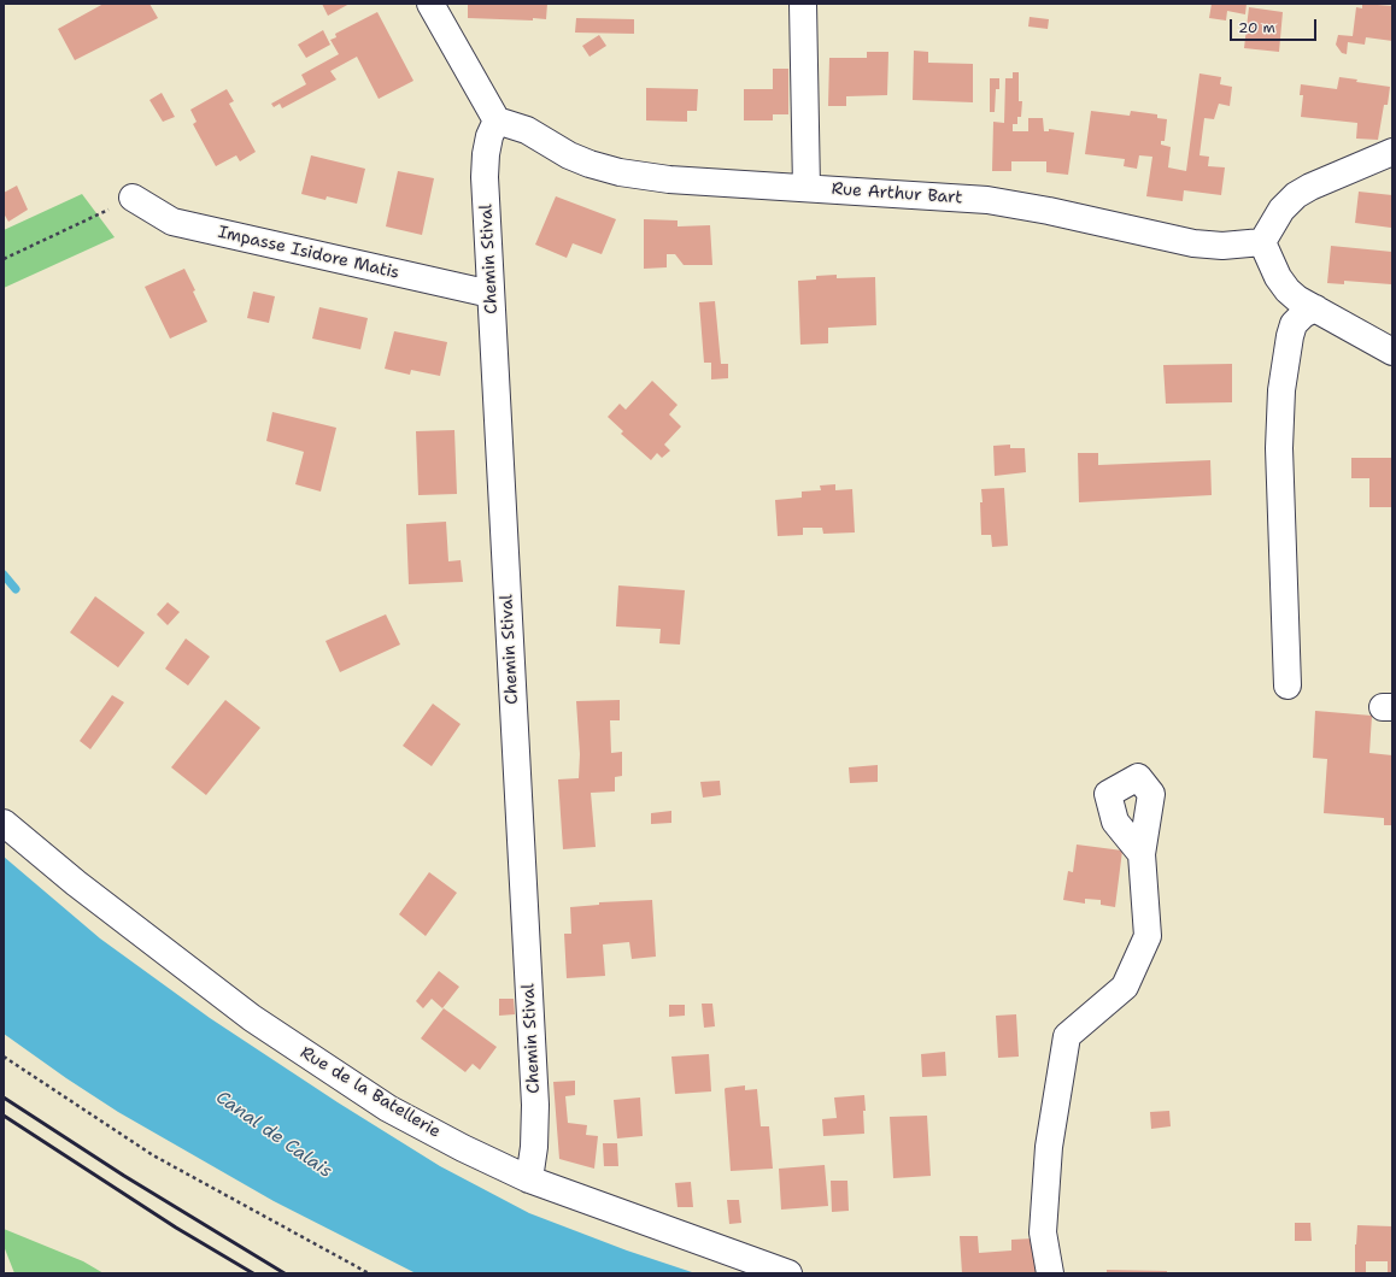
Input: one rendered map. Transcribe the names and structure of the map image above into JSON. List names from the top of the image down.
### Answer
{
  "streets": {
    "street": [
      "Rue Arthur Bart",
      "Impasse Isidore Matis",
      "Chemin Stival",
      "Rue de la Batellerie"
    ]
  },
  "crossings": [
    ["Rue Arthur Bart", "Chemin Stival"],
    ["Impasse Isidore Matis", "Chemin Stival"],
    ["Chemin Stival", "Rue de la Batellerie"]
  ],
  "water": ["Canal de Calais"],
  "scale_bar": "20 m"
}
